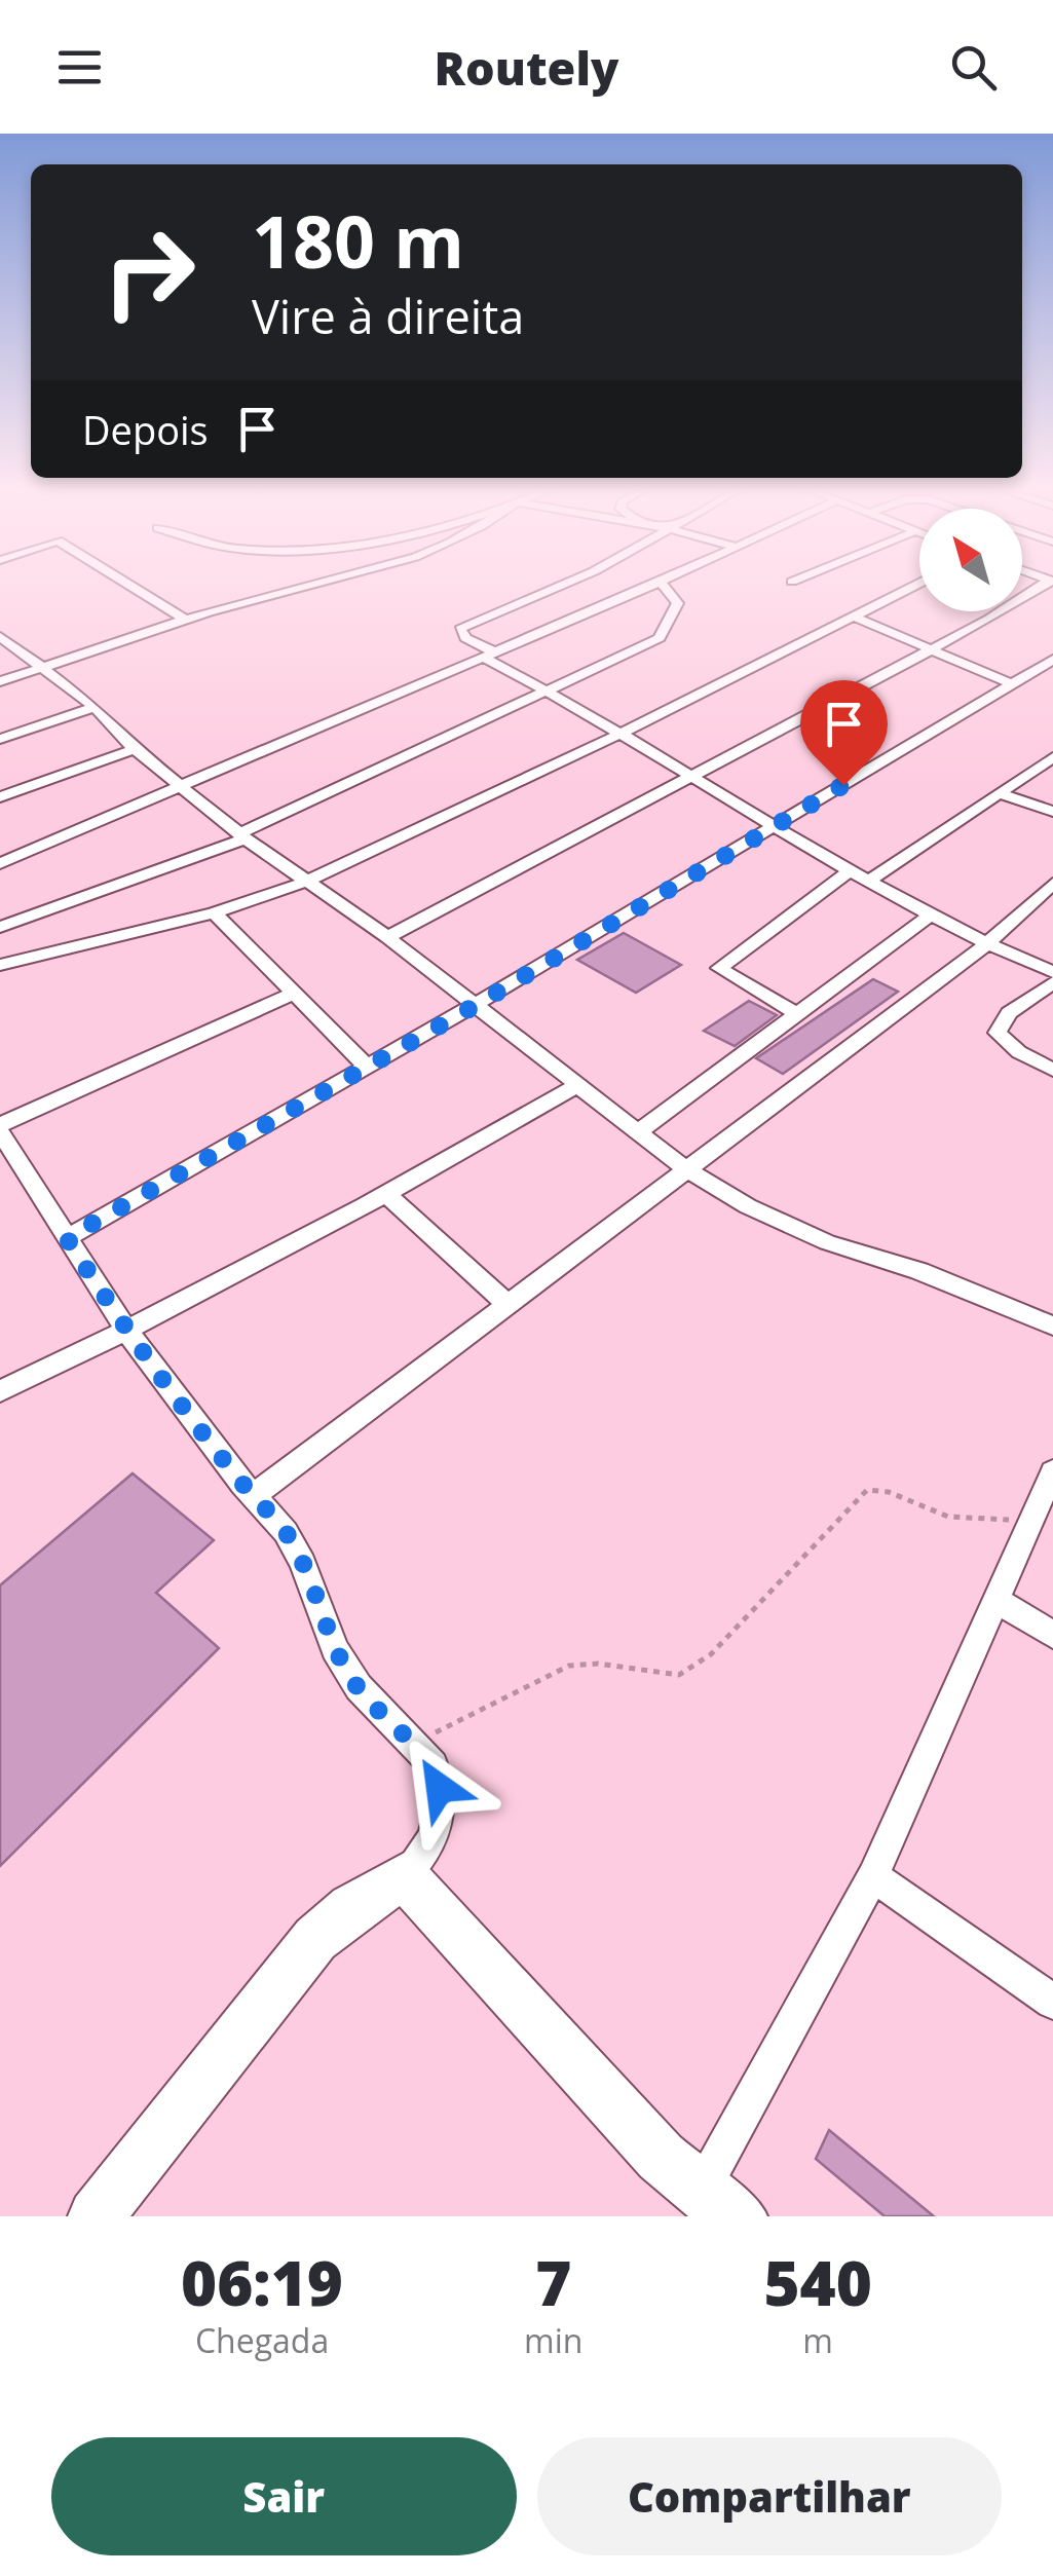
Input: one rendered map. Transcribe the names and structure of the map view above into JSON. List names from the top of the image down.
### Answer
{
  "north": "top left",
  "page": {
    "header": "Routely",
    "turn": ["180 m", "Vire à direita"],
    "then": "Depois",
    "eta": [
      "06:19",
      "Chegada",
      "7",
      "min",
      "540",
      "m"
    ],
    "buttons": ["Sair", "Compartilhar"]
  }
}
